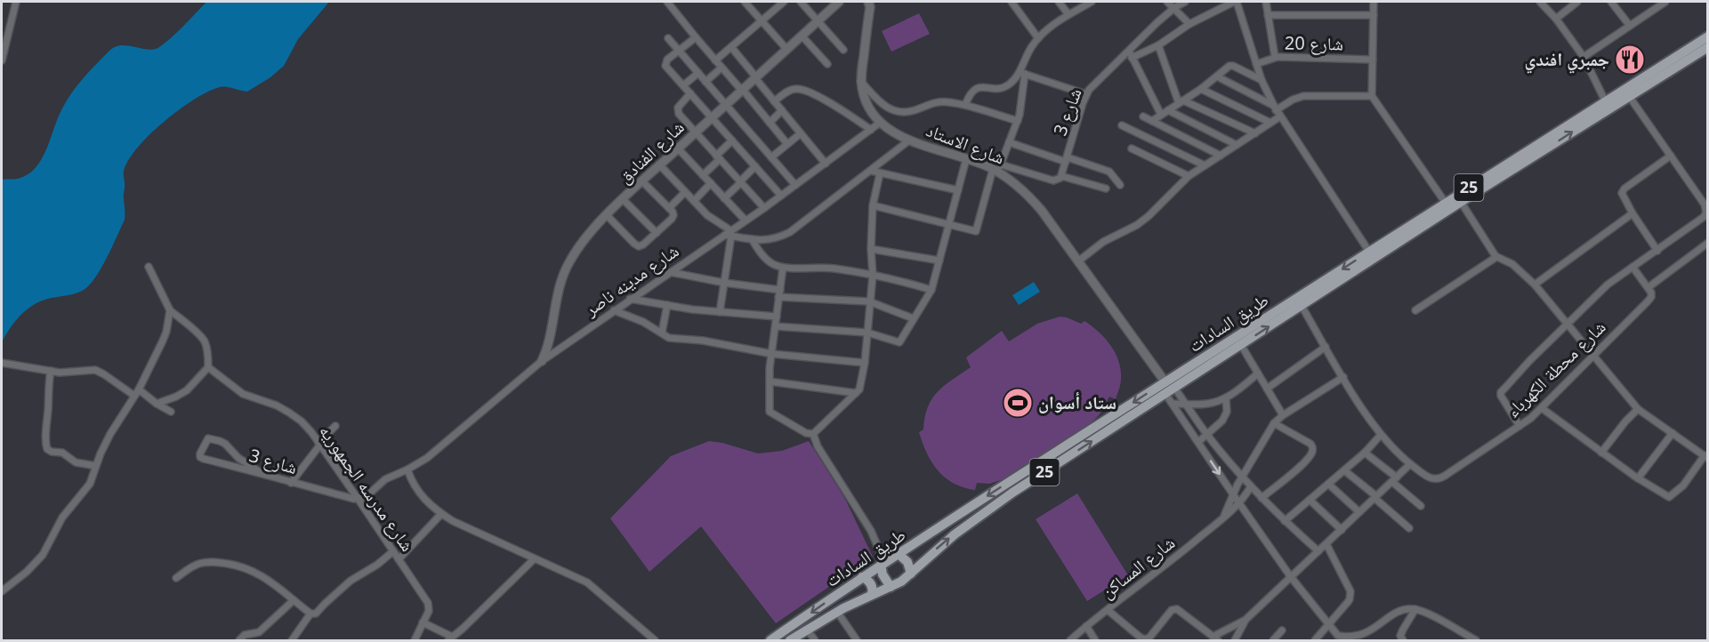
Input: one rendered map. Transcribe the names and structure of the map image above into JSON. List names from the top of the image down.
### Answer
{
  "streets": {
    "main road": ["25", "طريق السادات"],
    "street": [
      "شارع 20",
      "شارع 3",
      "شارع الاستاد",
      "شارع الفنادق",
      "شارع مدينه ناصر",
      "شارع محطة الكهرباء",
      "شارع مدرسه الجمهوريه",
      "شارع المساكن"
    ]
  },
  "crossings": [
    ["شارع 3", "شارع مدينه ناصر"],
    ["شارع 3", "شارع مدرسه الجمهوريه"],
    ["شارع الاستاد", "شارع مدينه ناصر"],
    ["شارع الاستاد", "طريق السادات"],
    ["شارع الفنادق", "شارع مدينه ناصر"],
    ["شارع مدينه ناصر", "شارع مدرسه الجمهوريه"]
  ],
  "places": {
    "restaurant": ["جمبري افندي"],
    "sports": ["ستاد أسوان"]
  }
}
